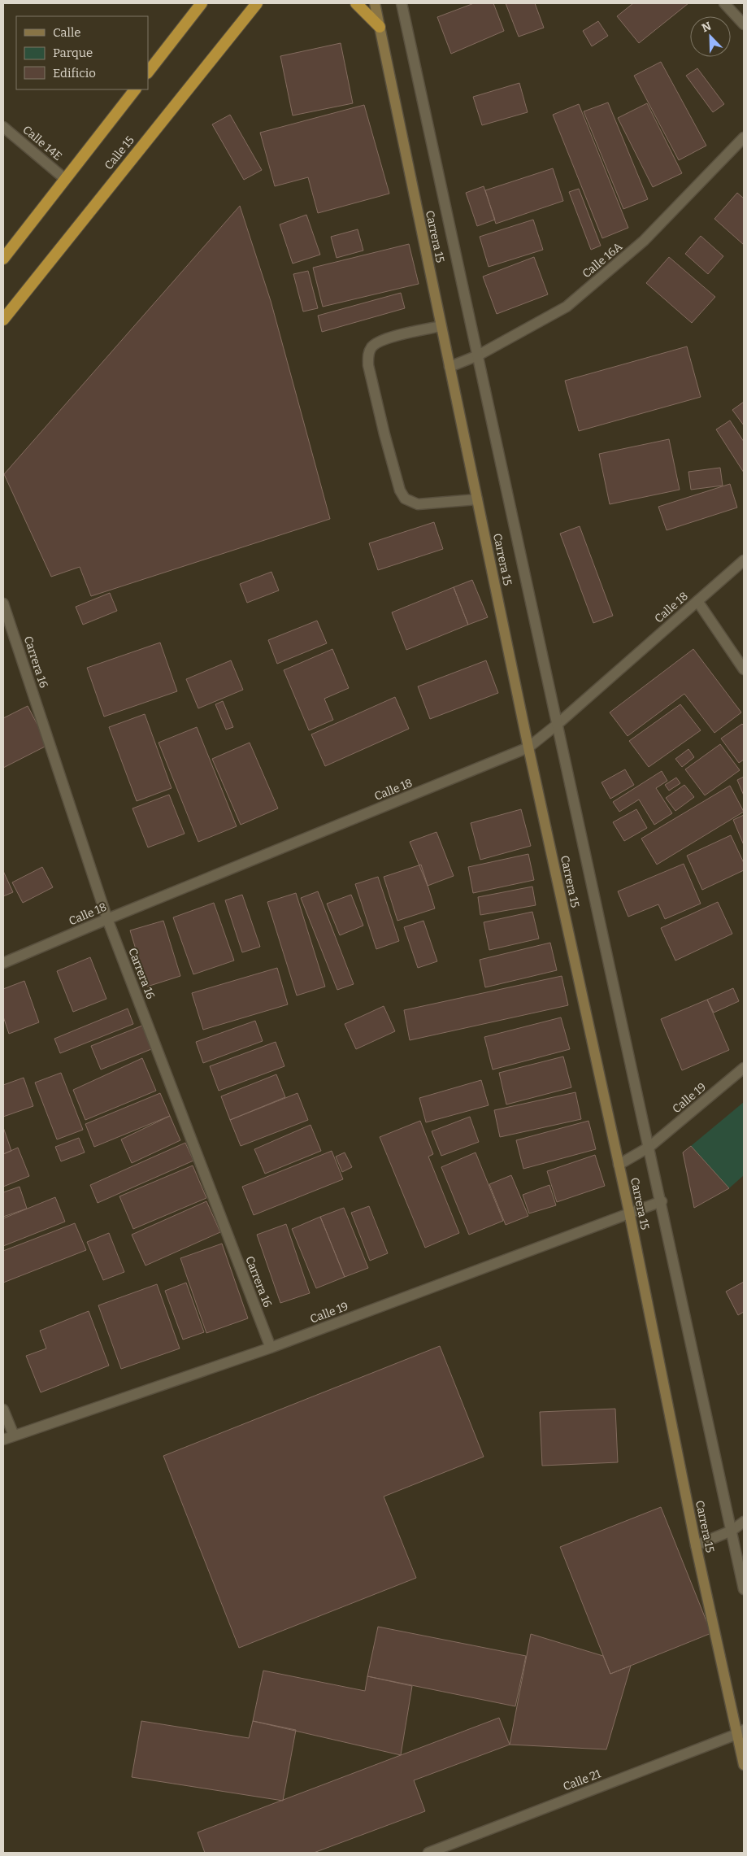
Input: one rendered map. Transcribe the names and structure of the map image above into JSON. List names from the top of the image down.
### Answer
{
  "streets": {
    "highway": ["Calle 15"],
    "main road": ["Carrera 15"],
    "street": [
      "Calle 14E",
      "Calle 16A",
      "Calle 18",
      "Carrera 16",
      "Calle 19",
      "Calle 21"
    ]
  },
  "crossings": [
    ["Carrera 15", "Calle 16A"],
    ["Carrera 15", "Calle 18"],
    ["Carrera 15", "Calle 19"],
    ["Carrera 15", "Calle 21"],
    ["Calle 18", "Carrera 16"],
    ["Carrera 16", "Calle 19"]
  ],
  "legend": ["Calle", "Parque", "Edificio"],
  "north": "top left"
}
